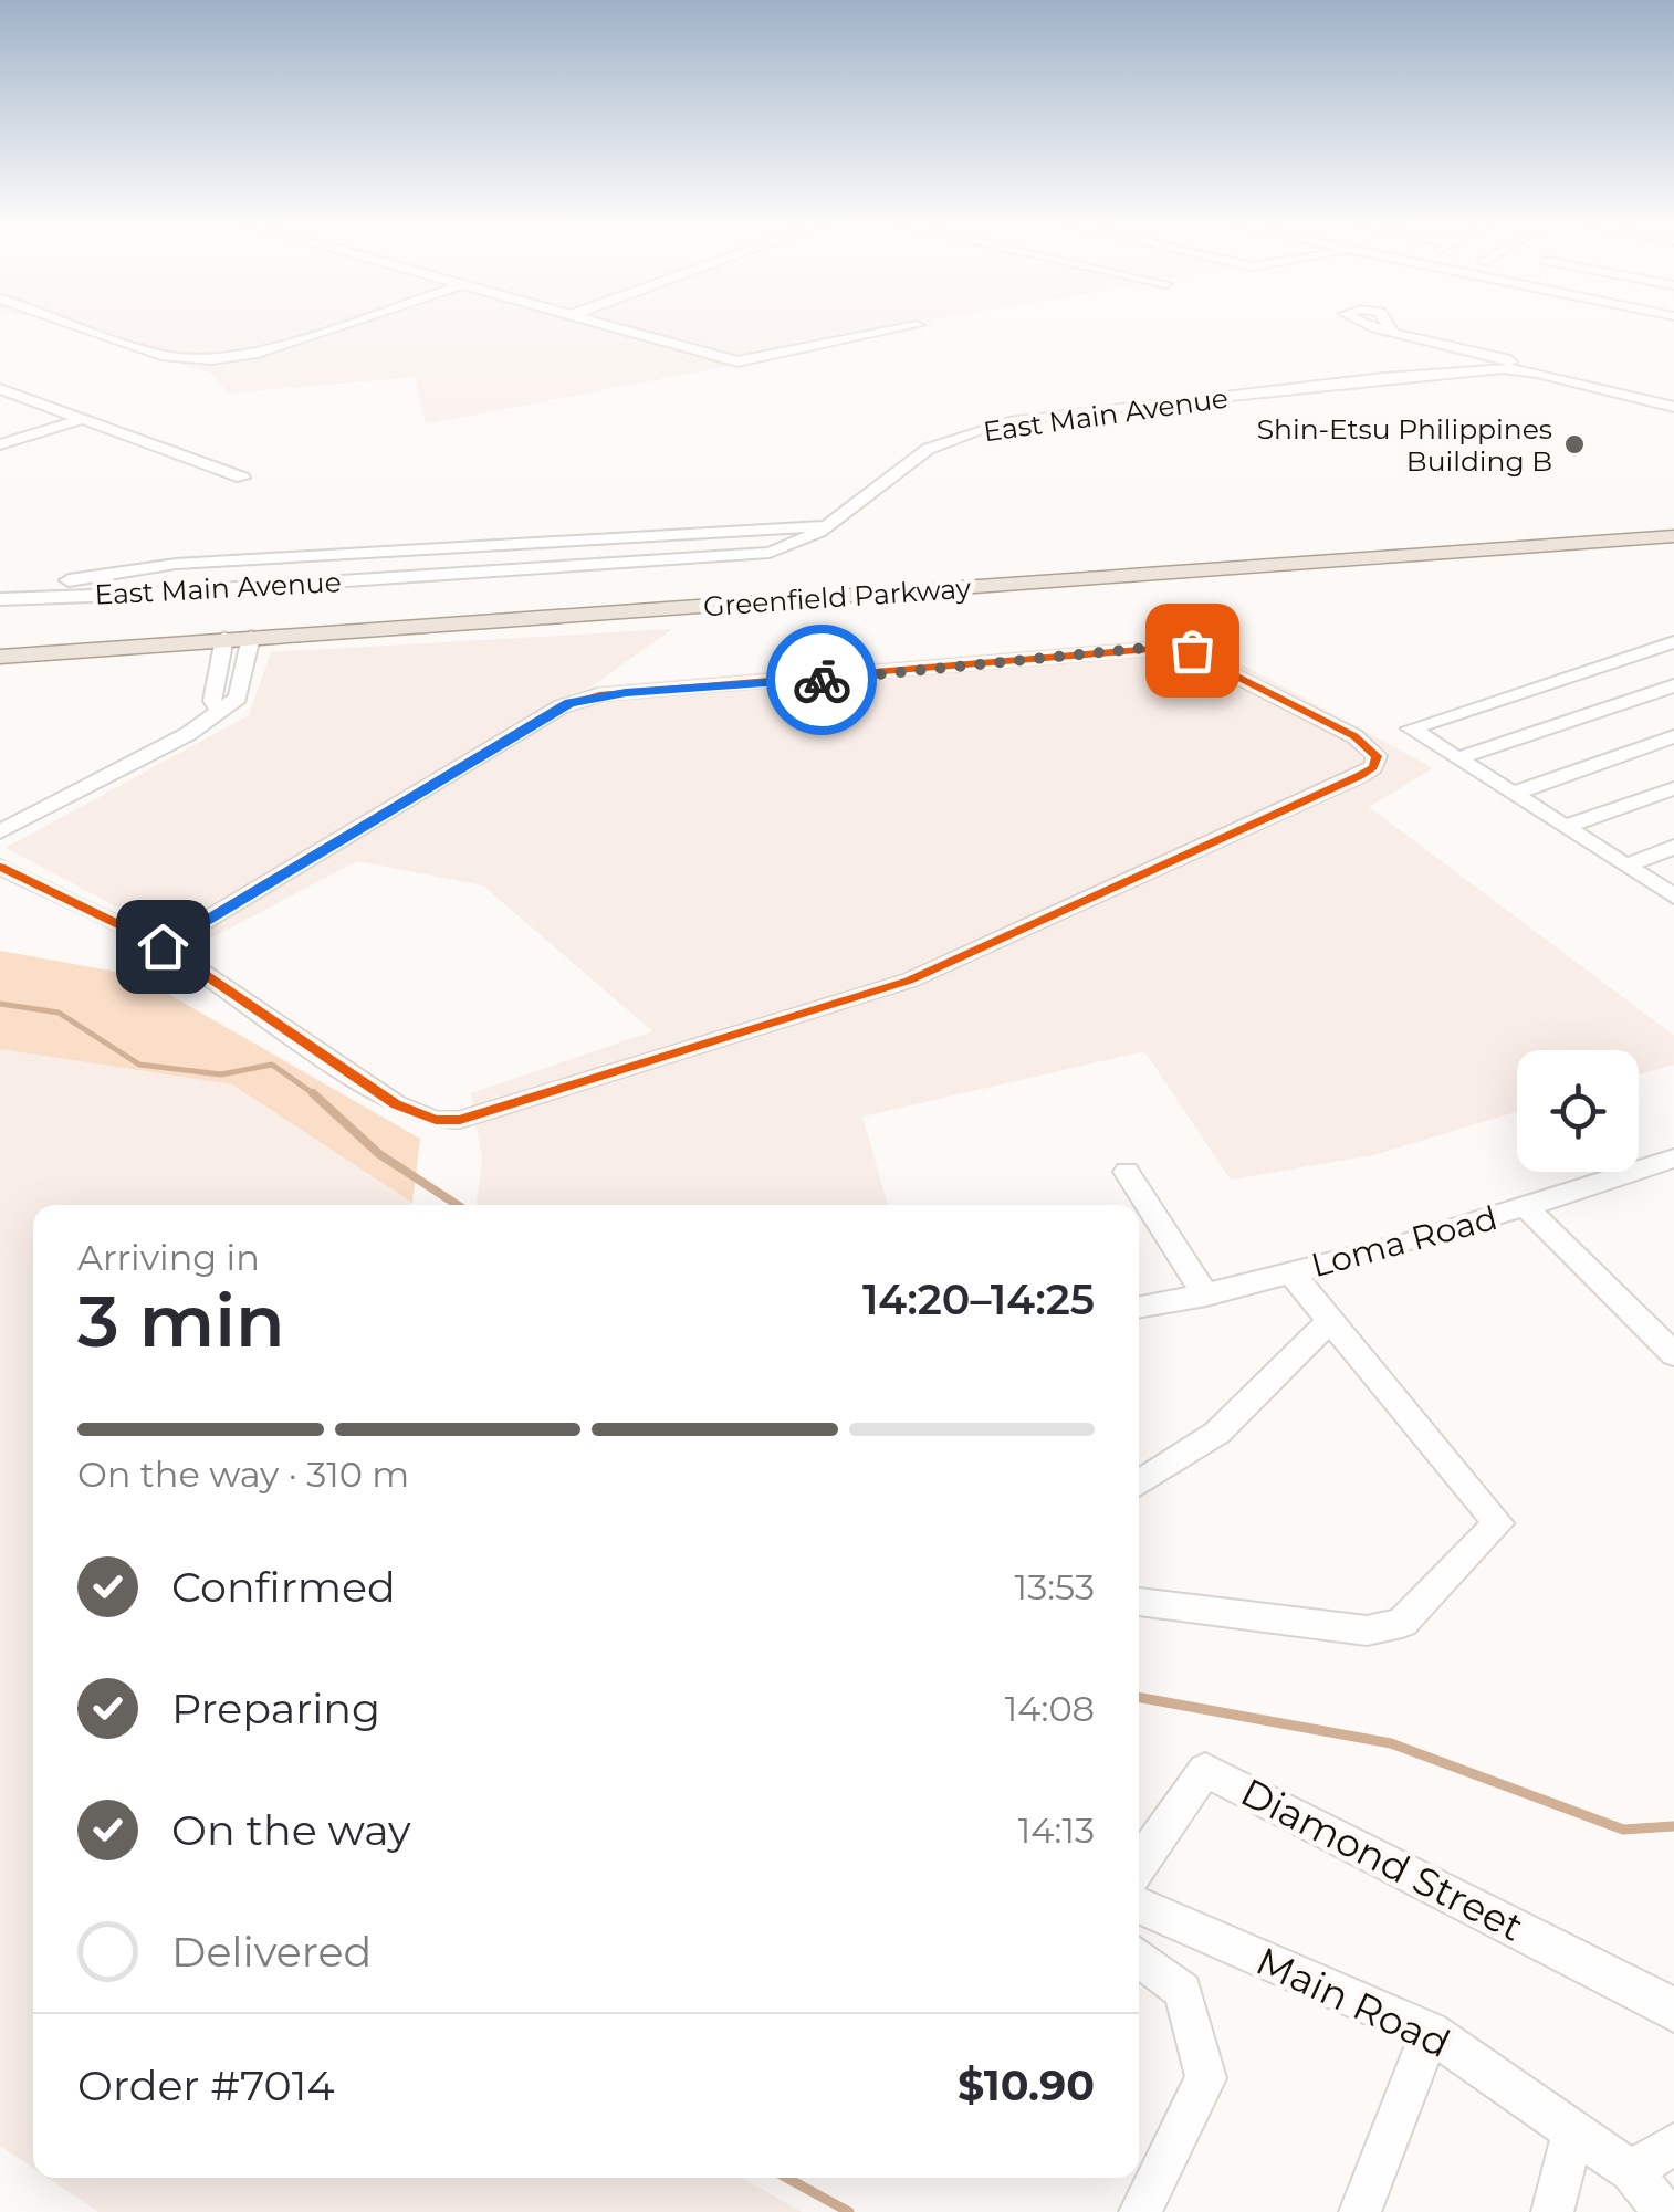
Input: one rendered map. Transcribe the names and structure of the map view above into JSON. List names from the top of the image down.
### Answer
{
  "streets": {
    "main road": ["Greenfield Parkway"],
    "street": [
      "East Main Avenue",
      "Loma Road",
      "Diamond Street",
      "Main Road"
    ]
  },
  "places": ["Shin-Etsu Philippines Building B"],
  "page": {
    "heading": ["3 min", "Arriving in", "14:20–14:25"],
    "panel": ["Order #7014", "$10.90"],
    "bar": "On the way · 310 m",
    "list": [
      ["Confirmed", "13:53"],
      ["Preparing", "14:08"],
      ["On the way", "14:13"],
      "Delivered"
    ]
  }
}
